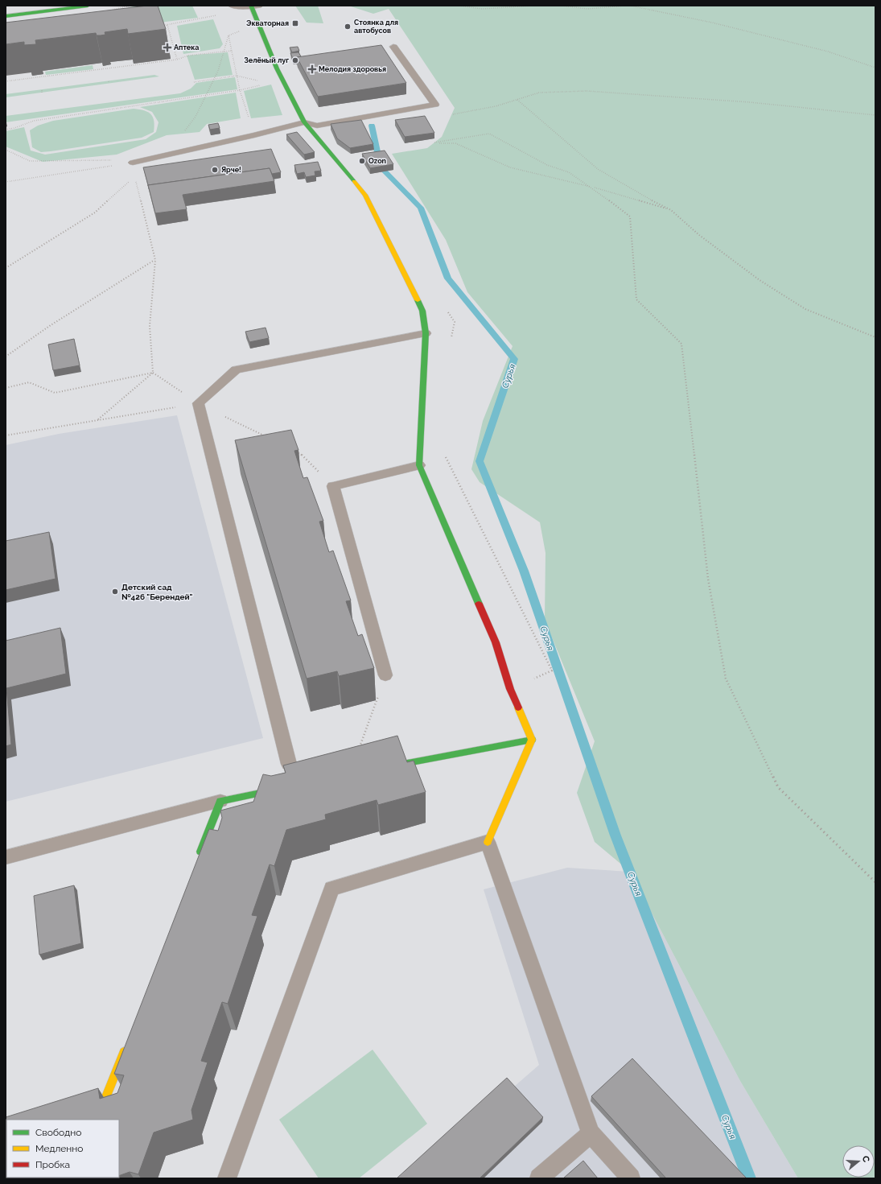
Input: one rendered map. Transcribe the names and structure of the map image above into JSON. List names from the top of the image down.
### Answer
{
  "water": ["Сурья"],
  "places": {
    "transit": ["Экваторная"],
    "other": [
      "Стоянка для автобусов",
      "Зелёный луг",
      "Ozon",
      "Ярче!",
      "Детский сад №426 \"Берендей\""
    ],
    "health": ["Аптека", "Мелодия здоровья"]
  },
  "legend": ["Свободно", "Медленно", "Пробка"],
  "north": "right"
}
